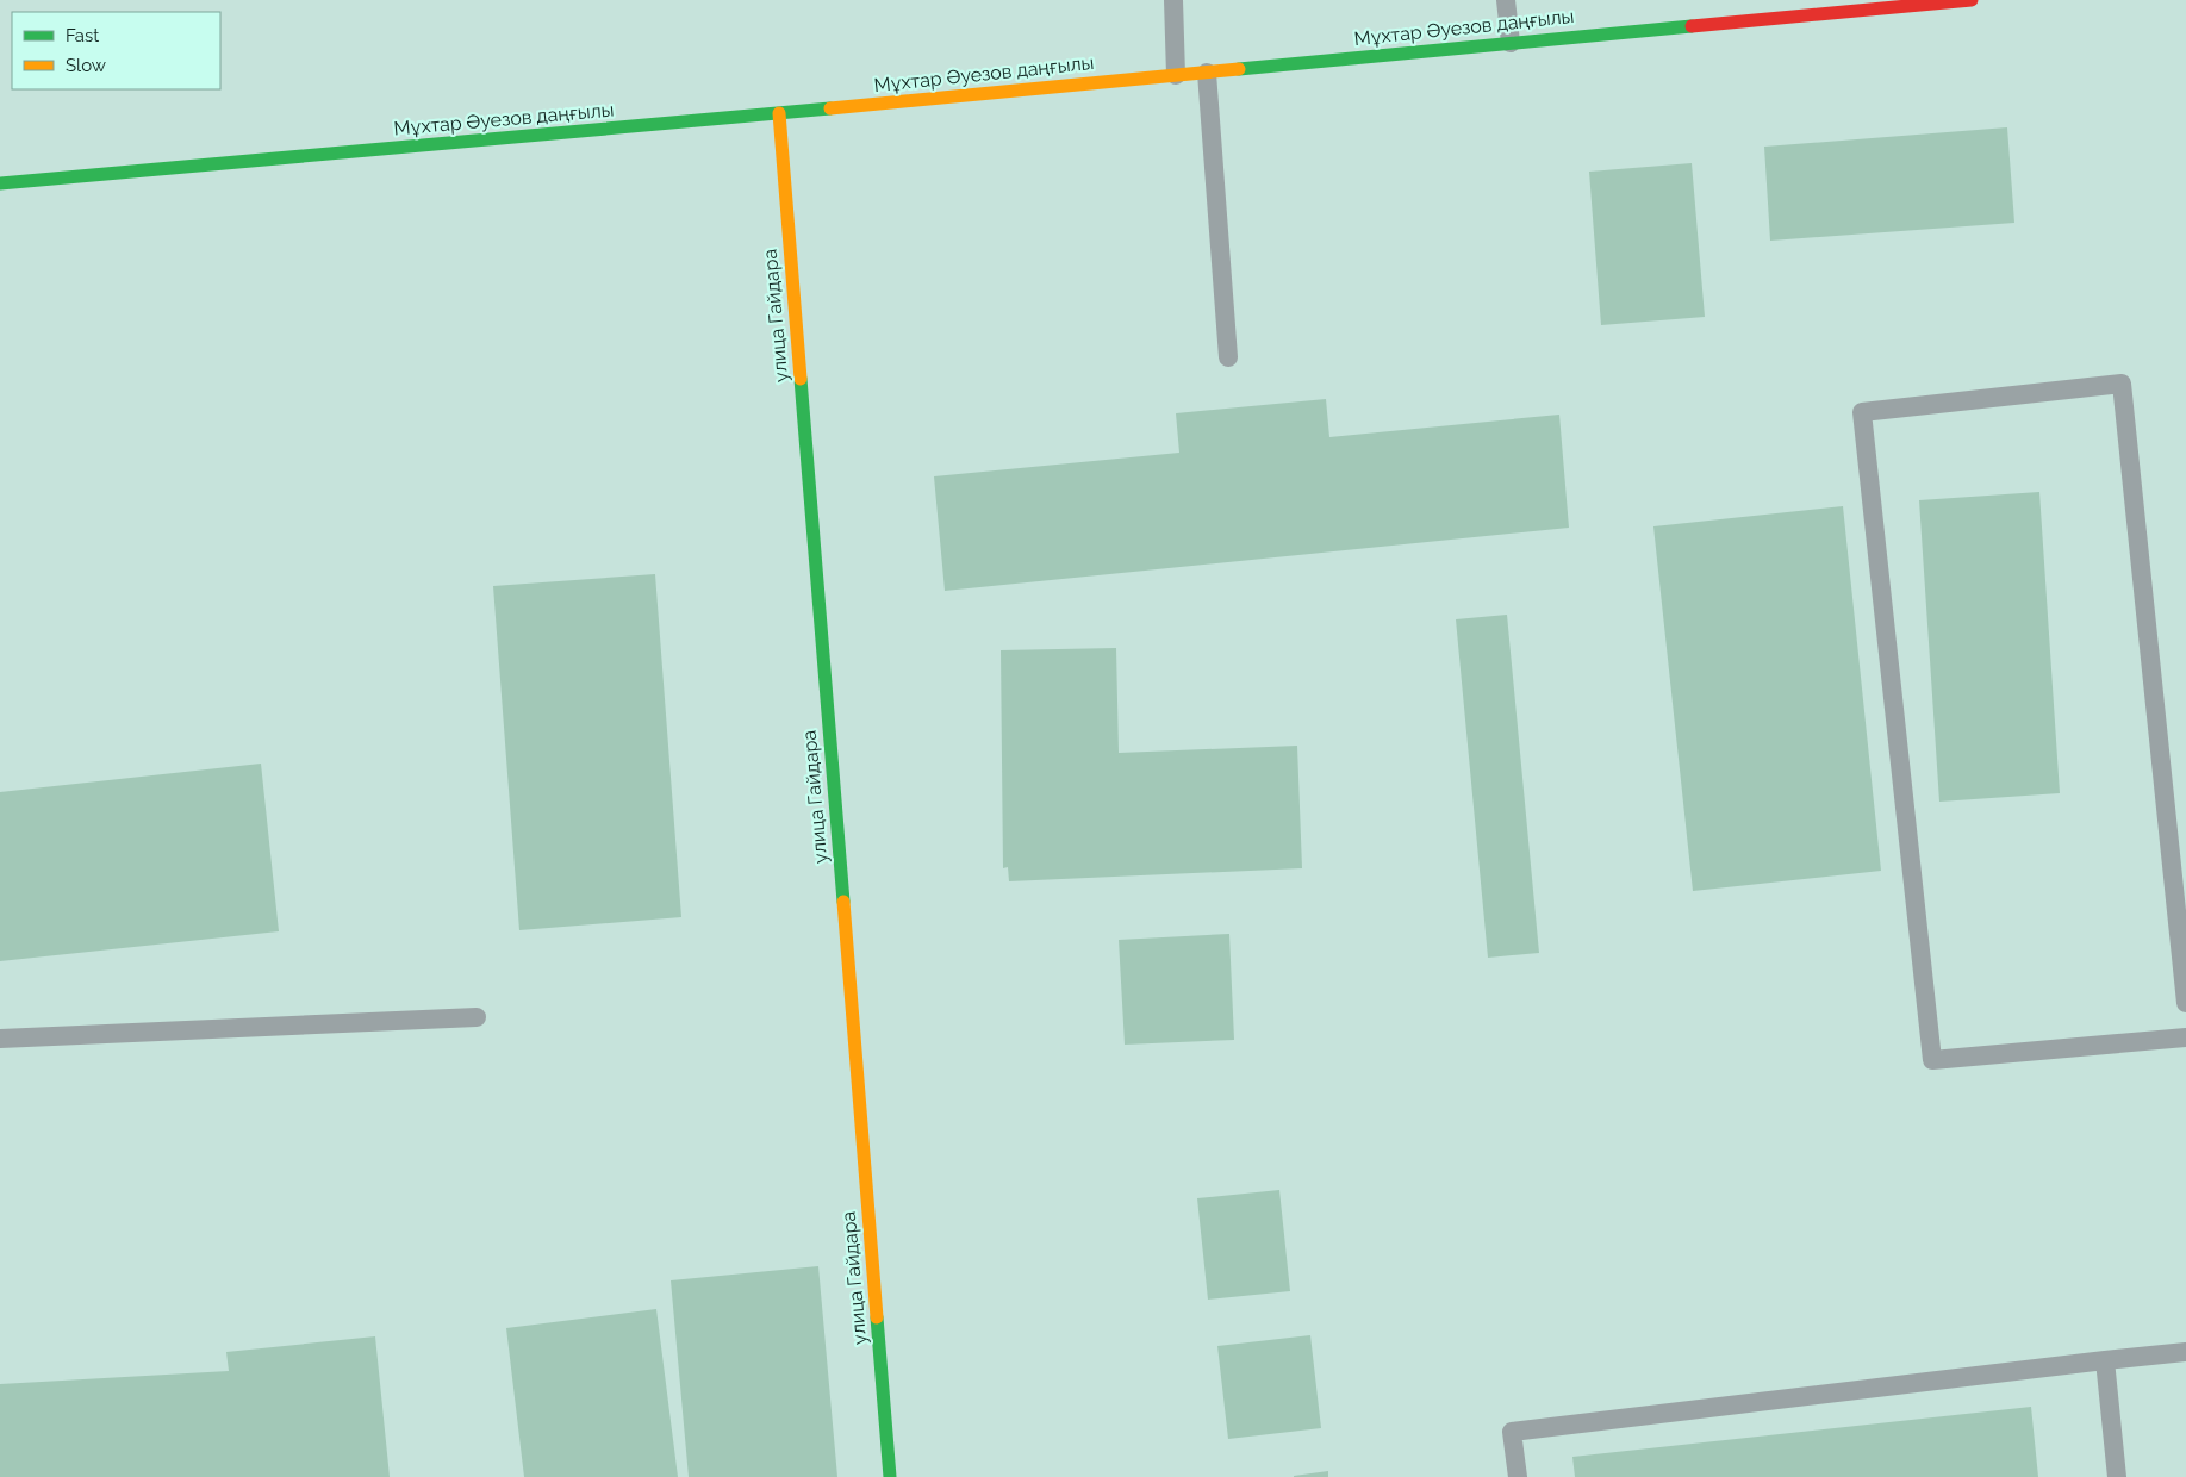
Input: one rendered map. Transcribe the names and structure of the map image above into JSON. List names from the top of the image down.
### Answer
{
  "streets": {
    "main road": ["Мұхтар Әуезов даңғылы", "улица Гайдара"]
  },
  "crossings": [
    ["Мұхтар Әуезов даңғылы", "улица Гайдара"]
  ],
  "legend": ["Fast", "Slow"]
}
